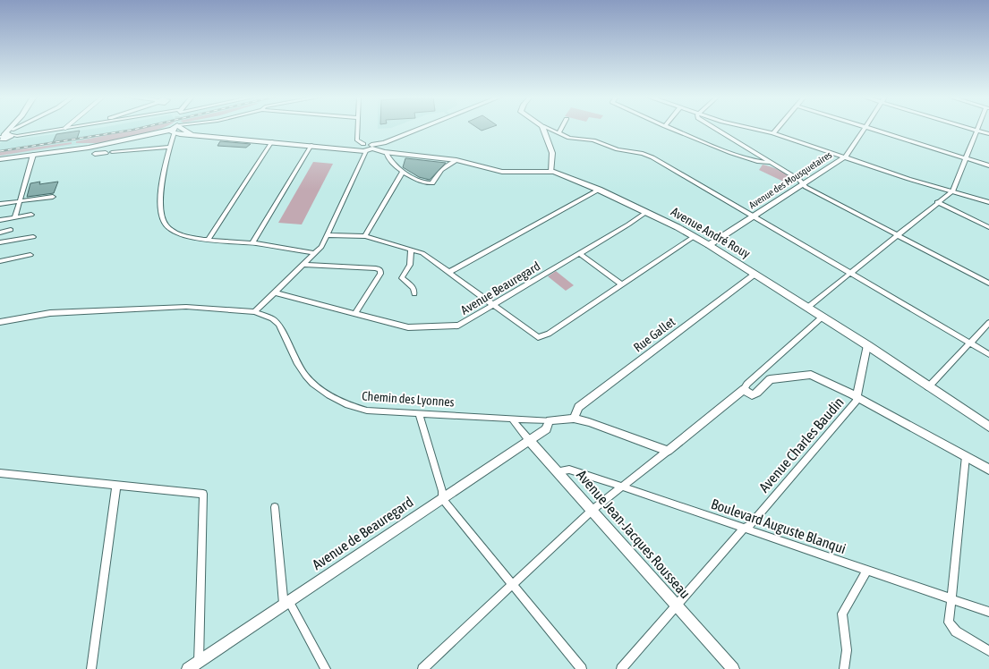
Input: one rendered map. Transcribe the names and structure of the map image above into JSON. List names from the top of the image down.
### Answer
{
  "streets": {
    "main road": ["Avenue André Rouy"],
    "street": [
      "Avenue des Mousquetaires",
      "Avenue Beauregard",
      "Rue Gallet",
      "Chemin des Lyonnes",
      "Avenue Charles Baudin",
      "Boulevard Auguste Blanqui",
      "Avenue de Beauregard",
      "Avenue Jean-Jacques Rousseau"
    ]
  },
  "crossings": [
    ["Avenue des Mousquetaires", "Avenue André Rouy"],
    ["Avenue André Rouy", "Avenue Beauregard"],
    ["Avenue André Rouy", "Rue Gallet"],
    ["Rue Gallet", "Chemin des Lyonnes"],
    ["Chemin des Lyonnes", "Avenue de Beauregard"],
    ["Chemin des Lyonnes", "Avenue Jean-Jacques Rousseau"],
    ["Avenue Charles Baudin", "Boulevard Auguste Blanqui"],
    ["Avenue Charles Baudin", "Avenue Jean-Jacques Rousseau"],
    ["Boulevard Auguste Blanqui", "Avenue Jean-Jacques Rousseau"],
    ["Avenue de Beauregard", "Avenue Jean-Jacques Rousseau"]
  ]
}
